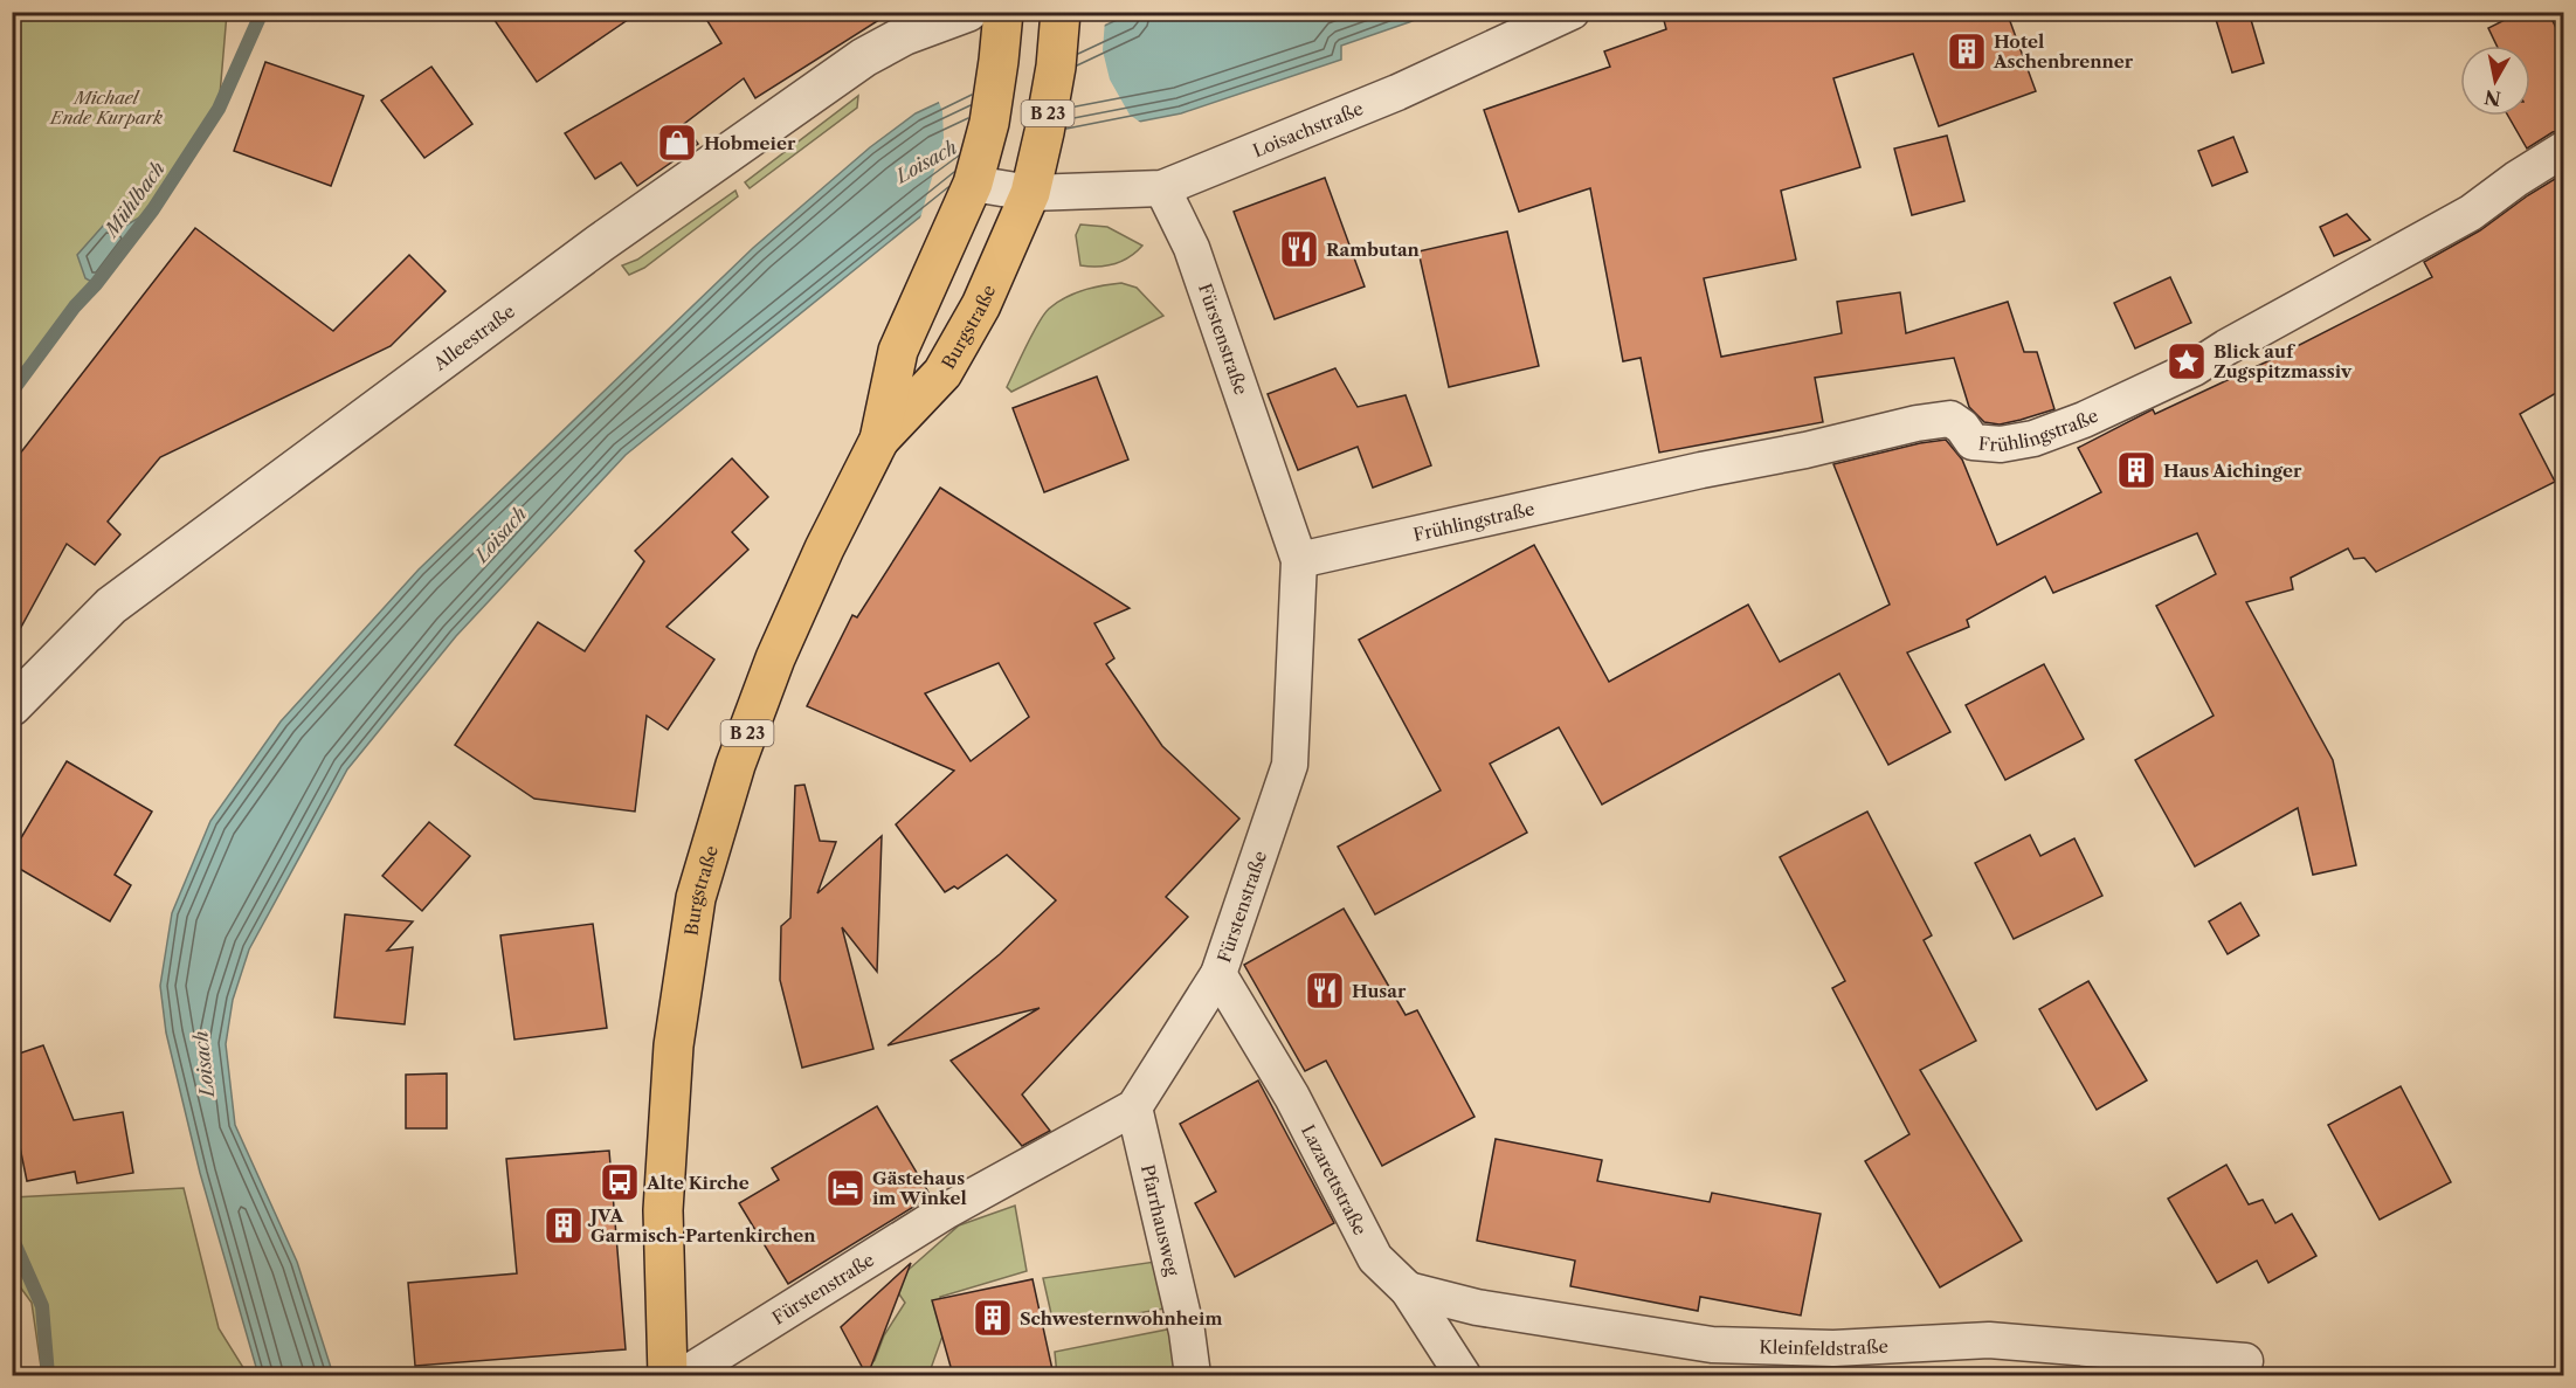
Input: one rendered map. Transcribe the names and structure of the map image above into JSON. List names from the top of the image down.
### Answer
{
  "streets": {
    "main road": ["B 23", "Burgstraße"],
    "street": [
      "Loisachstraße",
      "Alleestraße",
      "Fürstenstraße",
      "Frühlingstraße",
      "Lazarettstraße",
      "Pfarrhausweg",
      "Kleinfeldstraße"
    ]
  },
  "crossings": [
    ["B 23", "Loisachstraße"],
    ["B 23", "Burgstraße"],
    ["Loisachstraße", "Burgstraße"],
    ["Loisachstraße", "Fürstenstraße"],
    ["Fürstenstraße", "Frühlingstraße"],
    ["Fürstenstraße", "Lazarettstraße"],
    ["Fürstenstraße", "Pfarrhausweg"],
    ["Lazarettstraße", "Kleinfeldstraße"]
  ],
  "water": ["Loisach", "Mühlbach"],
  "parks": ["Michael Ende Kurpark"],
  "places": {
    "building": [
      "Hotel Aschenbrenner",
      "Haus Aichinger",
      "JVA Garmisch-Partenkirchen",
      "Schwesternwohnheim"
    ],
    "shop": ["Hobmeier"],
    "restaurant": ["Rambutan", "Husar"],
    "place": ["Blick auf Zugspitzmassiv"],
    "bus stop": ["Alte Kirche"],
    "hotel": ["Gästehaus im Winkel"]
  },
  "north": "bottom"
}
